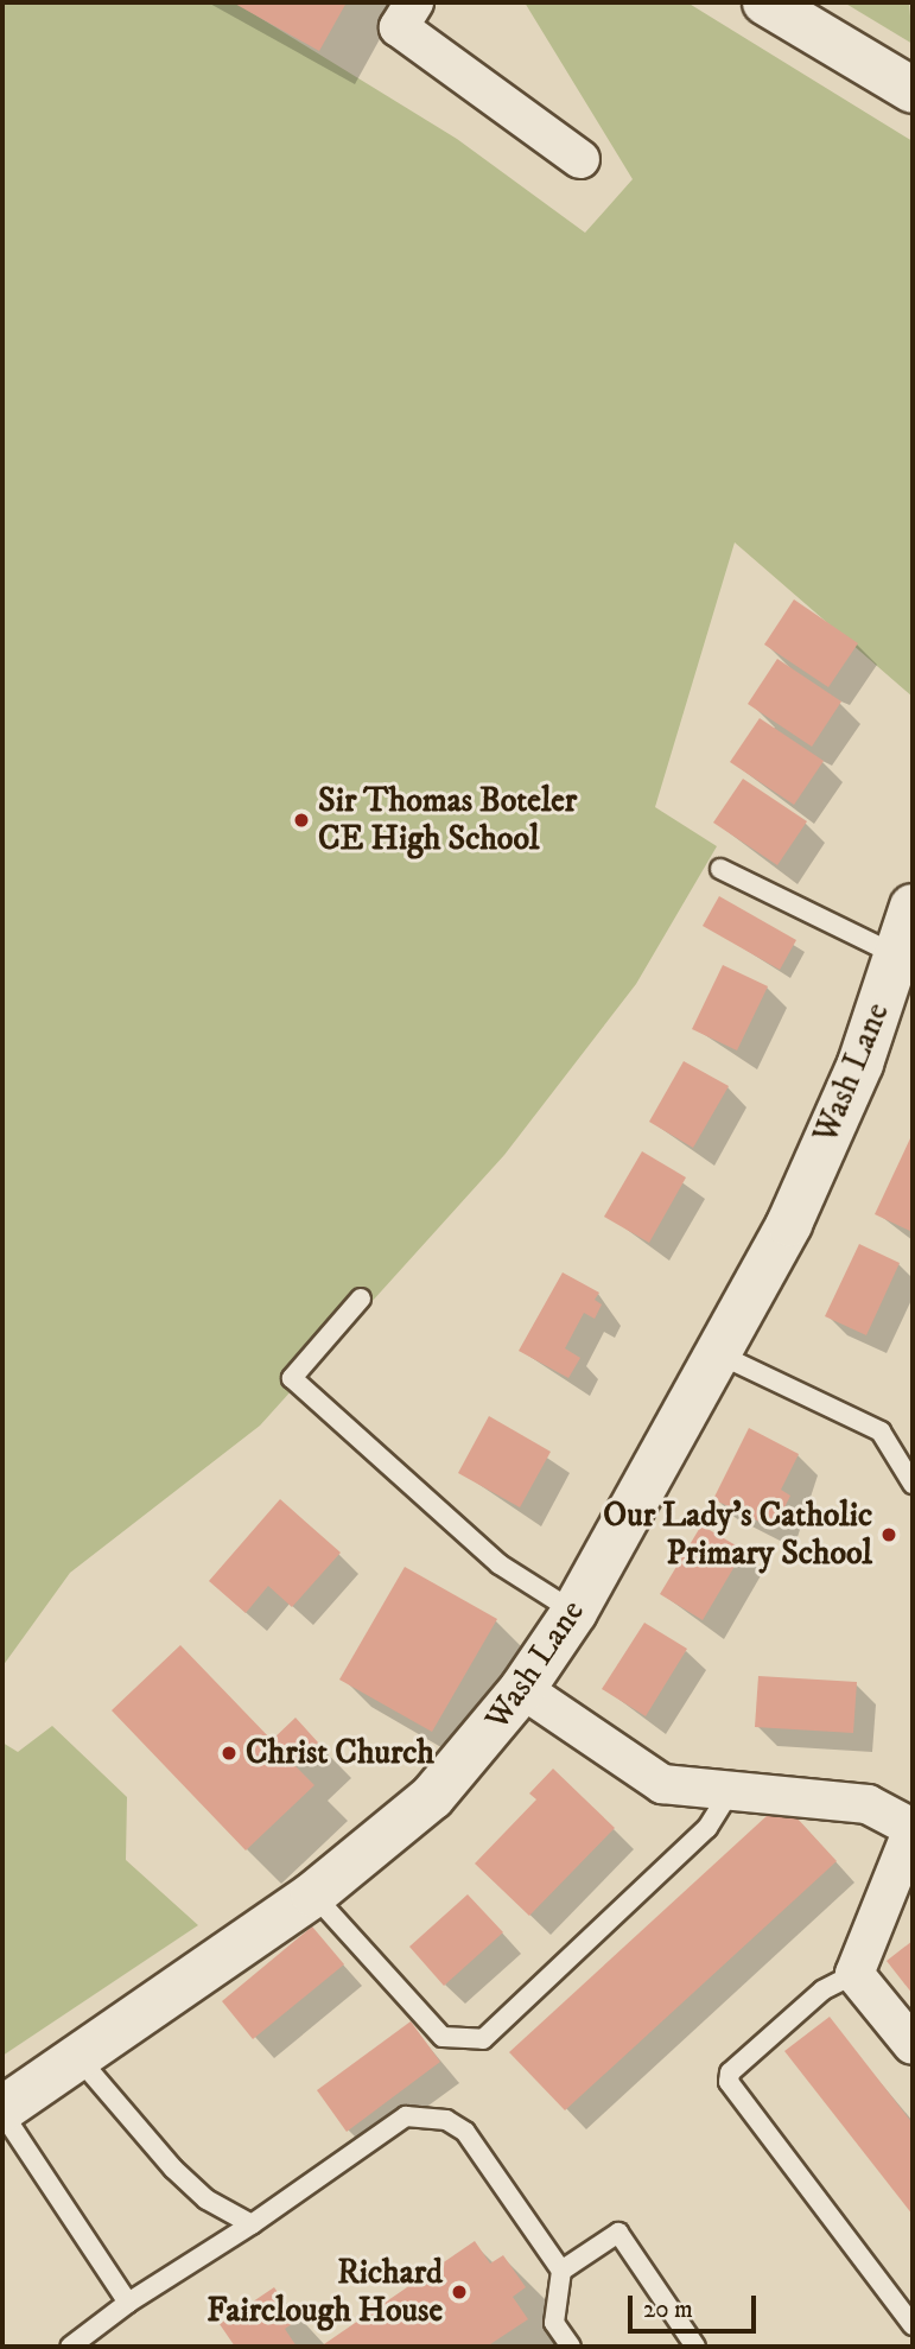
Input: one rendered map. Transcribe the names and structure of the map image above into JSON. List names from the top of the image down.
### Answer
{
  "streets": {
    "street": ["Wash Lane"]
  },
  "places": [
    "Sir Thomas Boteler CE High School",
    "Our Lady's Catholic Primary School",
    "Christ Church",
    "Richard Fairclough House"
  ],
  "scale_bar": "20 m"
}
